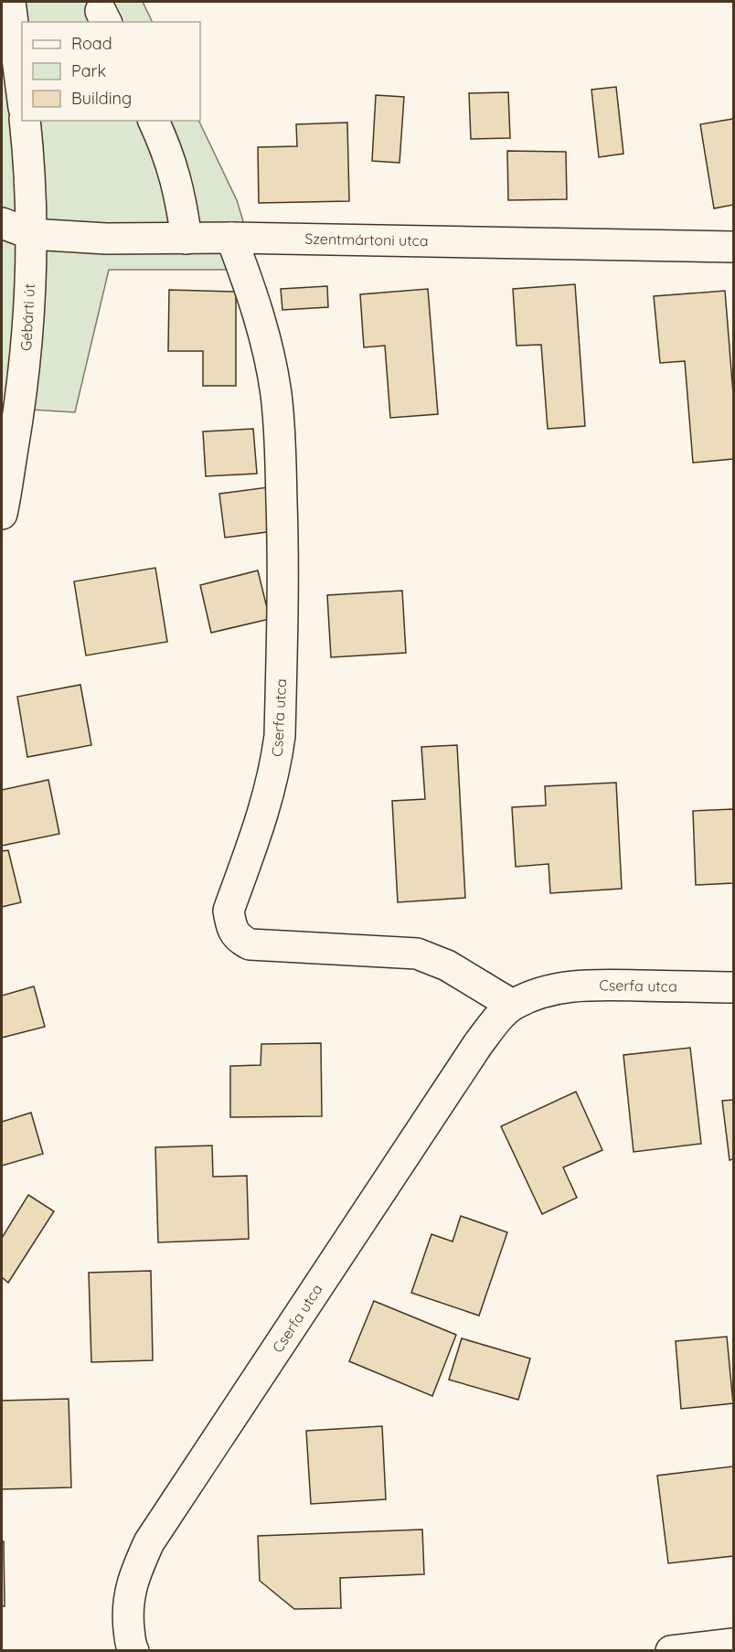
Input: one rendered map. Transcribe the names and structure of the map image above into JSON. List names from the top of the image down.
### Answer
{
  "streets": {
    "street": ["Szentmártoni utca", "Gébárti út", "Cserfa utca"]
  },
  "crossings": [
    ["Szentmártoni utca", "Gébárti út"],
    ["Szentmártoni utca", "Cserfa utca"]
  ],
  "legend": ["Road", "Park", "Building"]
}
